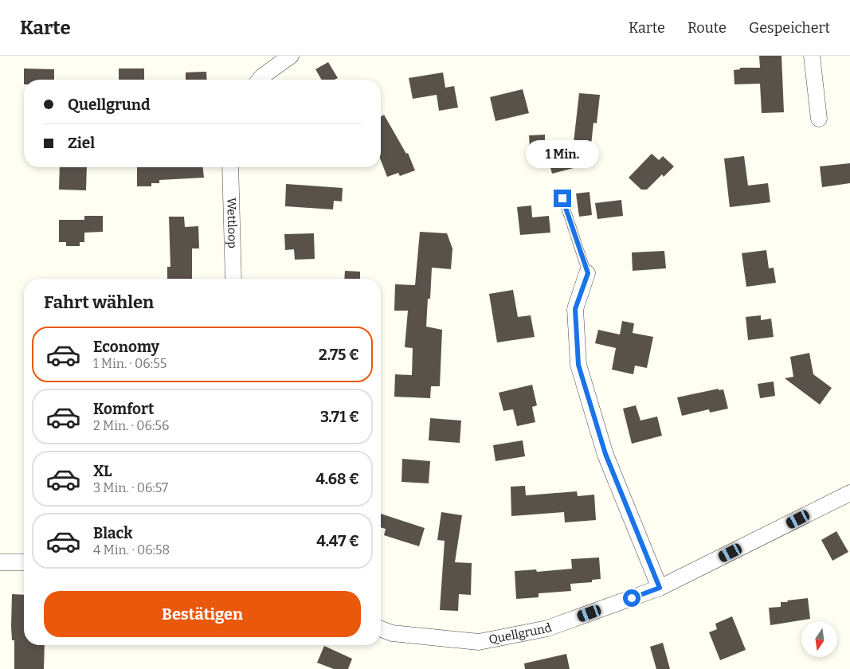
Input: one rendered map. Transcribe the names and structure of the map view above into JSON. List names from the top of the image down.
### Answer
{
  "streets": {
    "street": ["Wettloop", "Quellgrund"]
  },
  "north": "bottom",
  "page": {
    "header": "Karte",
    "nav": ["Karte", "Route", "Gespeichert"],
    "banner": ["Quellgrund", "Ziel"],
    "bubble": "1 Min.",
    "heading": "Fahrt wählen",
    "list": [
      {
        "name": "Economy",
        "note": "1 Min. · 06:55",
        "value": "2.75 €"
      },
      {
        "name": "Komfort",
        "note": "2 Min. · 06:56",
        "value": "3.71 €"
      },
      {
        "name": "XL",
        "note": "3 Min. · 06:57",
        "value": "4.68 €"
      },
      {
        "name": "Black",
        "note": "4 Min. · 06:58",
        "value": "4.47 €"
      }
    ],
    "buttons": "Bestätigen"
  }
}
